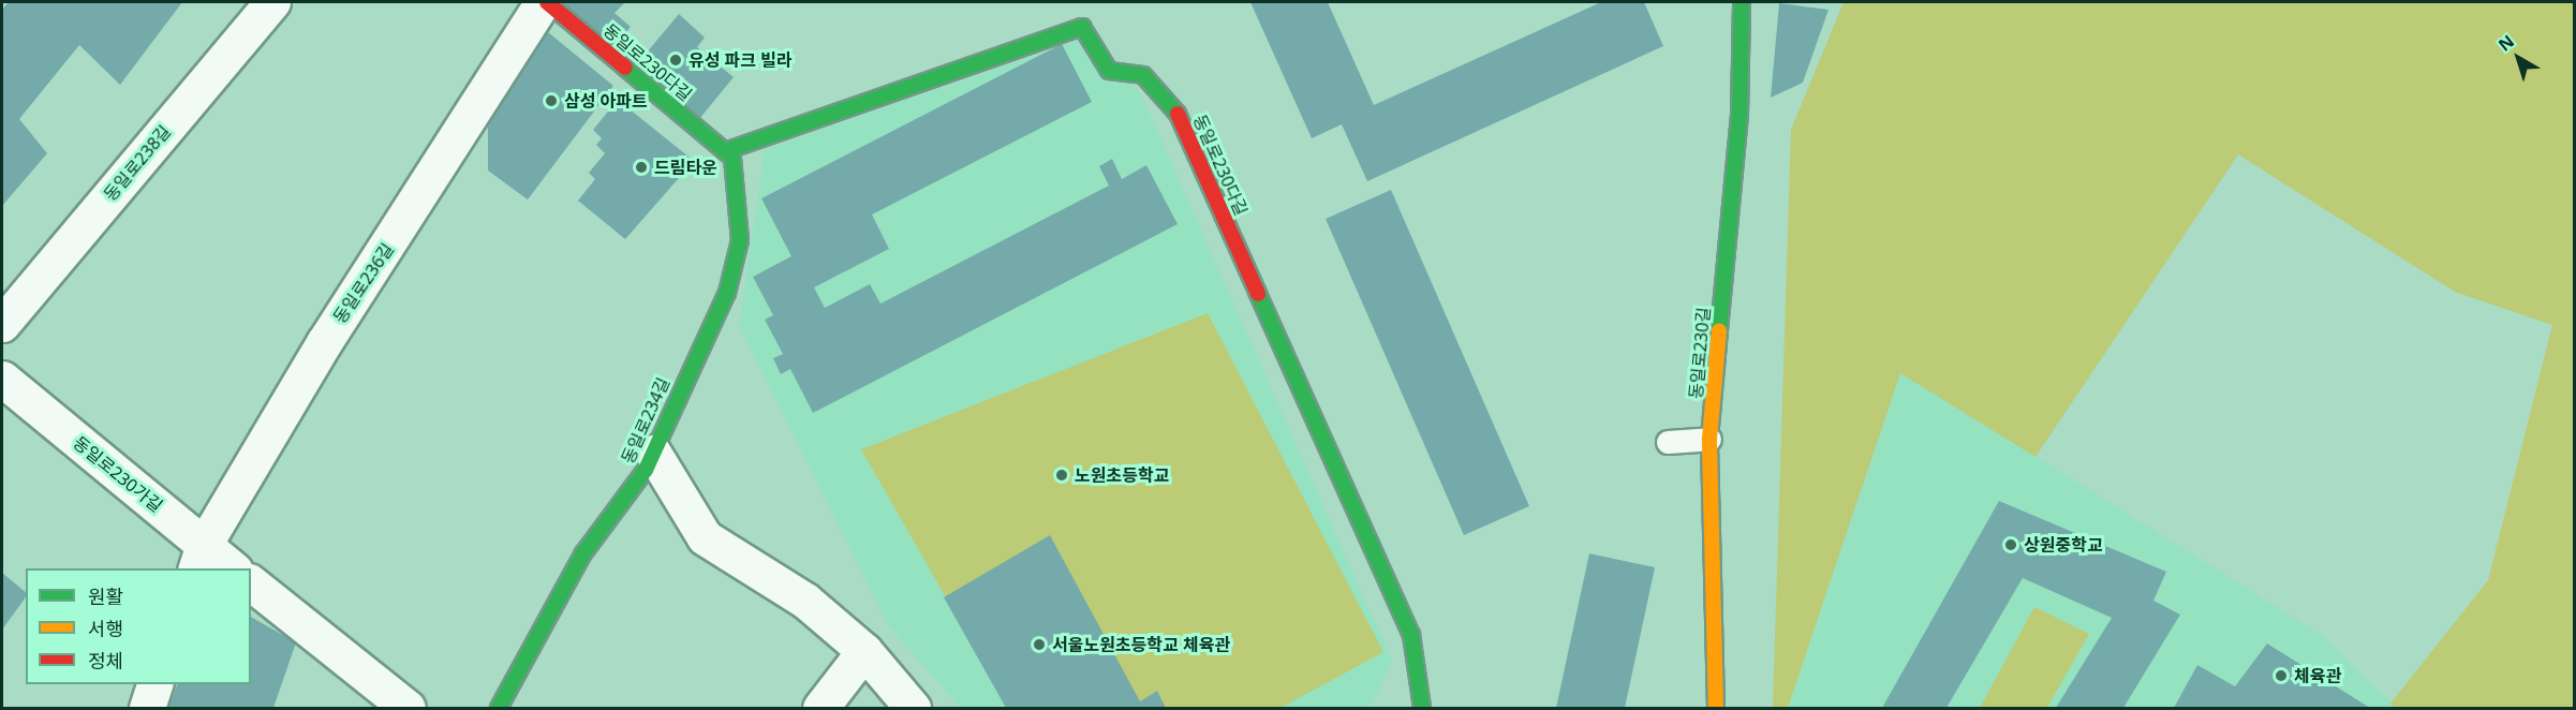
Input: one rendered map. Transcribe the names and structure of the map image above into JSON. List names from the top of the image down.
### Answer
{
  "streets": {
    "street": [
      "동일로230다길",
      "동일로238길",
      "동일로236길",
      "동일로230길",
      "동일로234길",
      "동일로230가길"
    ]
  },
  "crossings": [
    ["동일로230다길", "동일로236길"],
    ["동일로230다길", "동일로234길"],
    ["동일로236길", "동일로230가길"]
  ],
  "places": [
    "유성 파크 빌라",
    "삼성 아파트",
    "드림타운",
    "노원초등학교",
    "상원중학교",
    "서울노원초등학교 체육관",
    "체육관"
  ],
  "legend": ["원활", "서행", "정체"],
  "north": "top left"
}
